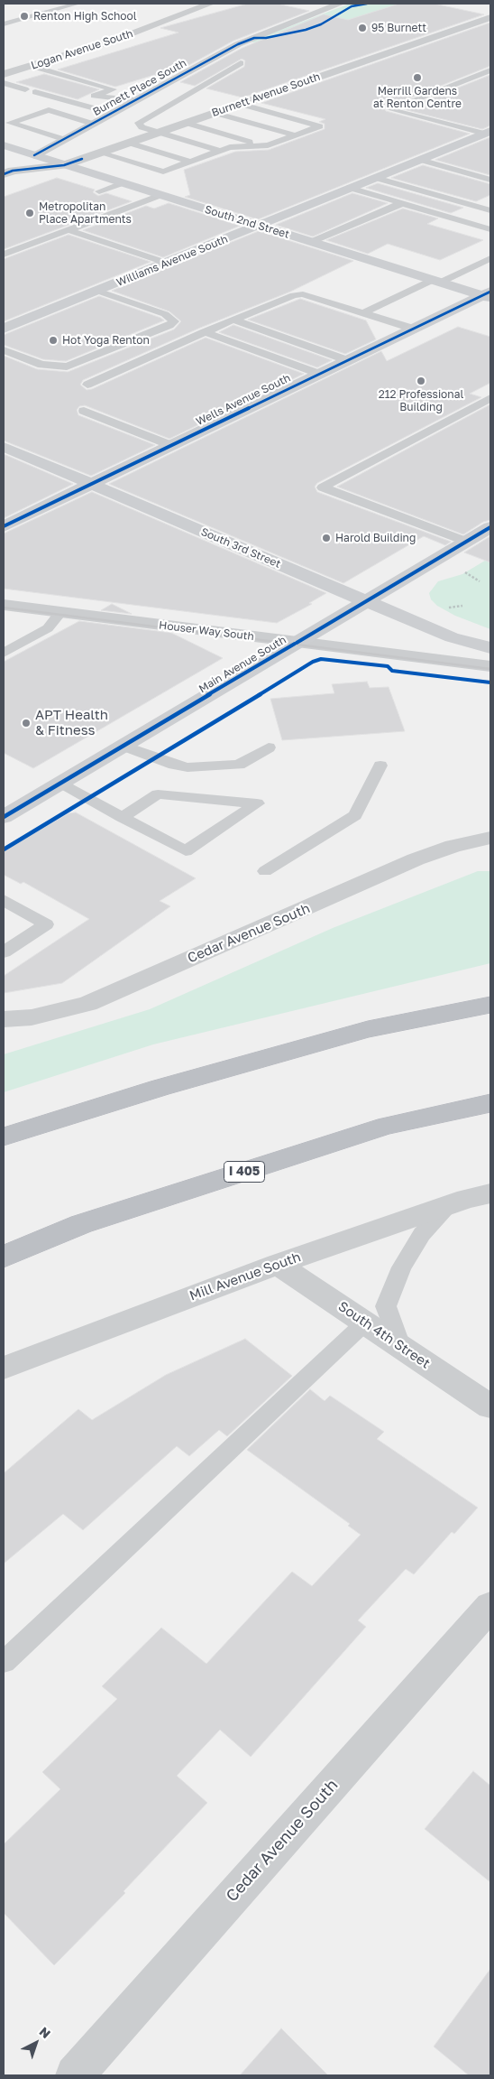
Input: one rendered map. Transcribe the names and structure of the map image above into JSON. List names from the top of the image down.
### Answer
{
  "streets": {
    "highway": ["I 405"],
    "main road": [
      "South 2nd Street",
      "Williams Avenue South",
      "Wells Avenue South",
      "South 3rd Street",
      "Main Avenue South"
    ],
    "street": [
      "Logan Avenue South",
      "Burnett Place South",
      "Burnett Avenue South",
      "Houser Way South",
      "Cedar Avenue South",
      "Mill Avenue South",
      "South 4th Street"
    ]
  },
  "crossings": [
    ["Burnett Place South", "South 2nd Street"],
    ["Burnett Avenue South", "South 2nd Street"],
    ["South 2nd Street", "Williams Avenue South"],
    ["South 2nd Street", "Wells Avenue South"],
    ["Wells Avenue South", "South 3rd Street"],
    ["South 3rd Street", "Main Avenue South"],
    ["Houser Way South", "Main Avenue South"],
    ["Mill Avenue South", "South 4th Street"]
  ],
  "places": [
    "Renton High School",
    "95 Burnett",
    "Merrill Gardens at Renton Centre",
    "Metropolitan Place Apartments",
    "Hot Yoga Renton",
    "212 Professional Building",
    "Harold Building",
    "APT Health & Fitness"
  ],
  "north": "top right"
}
